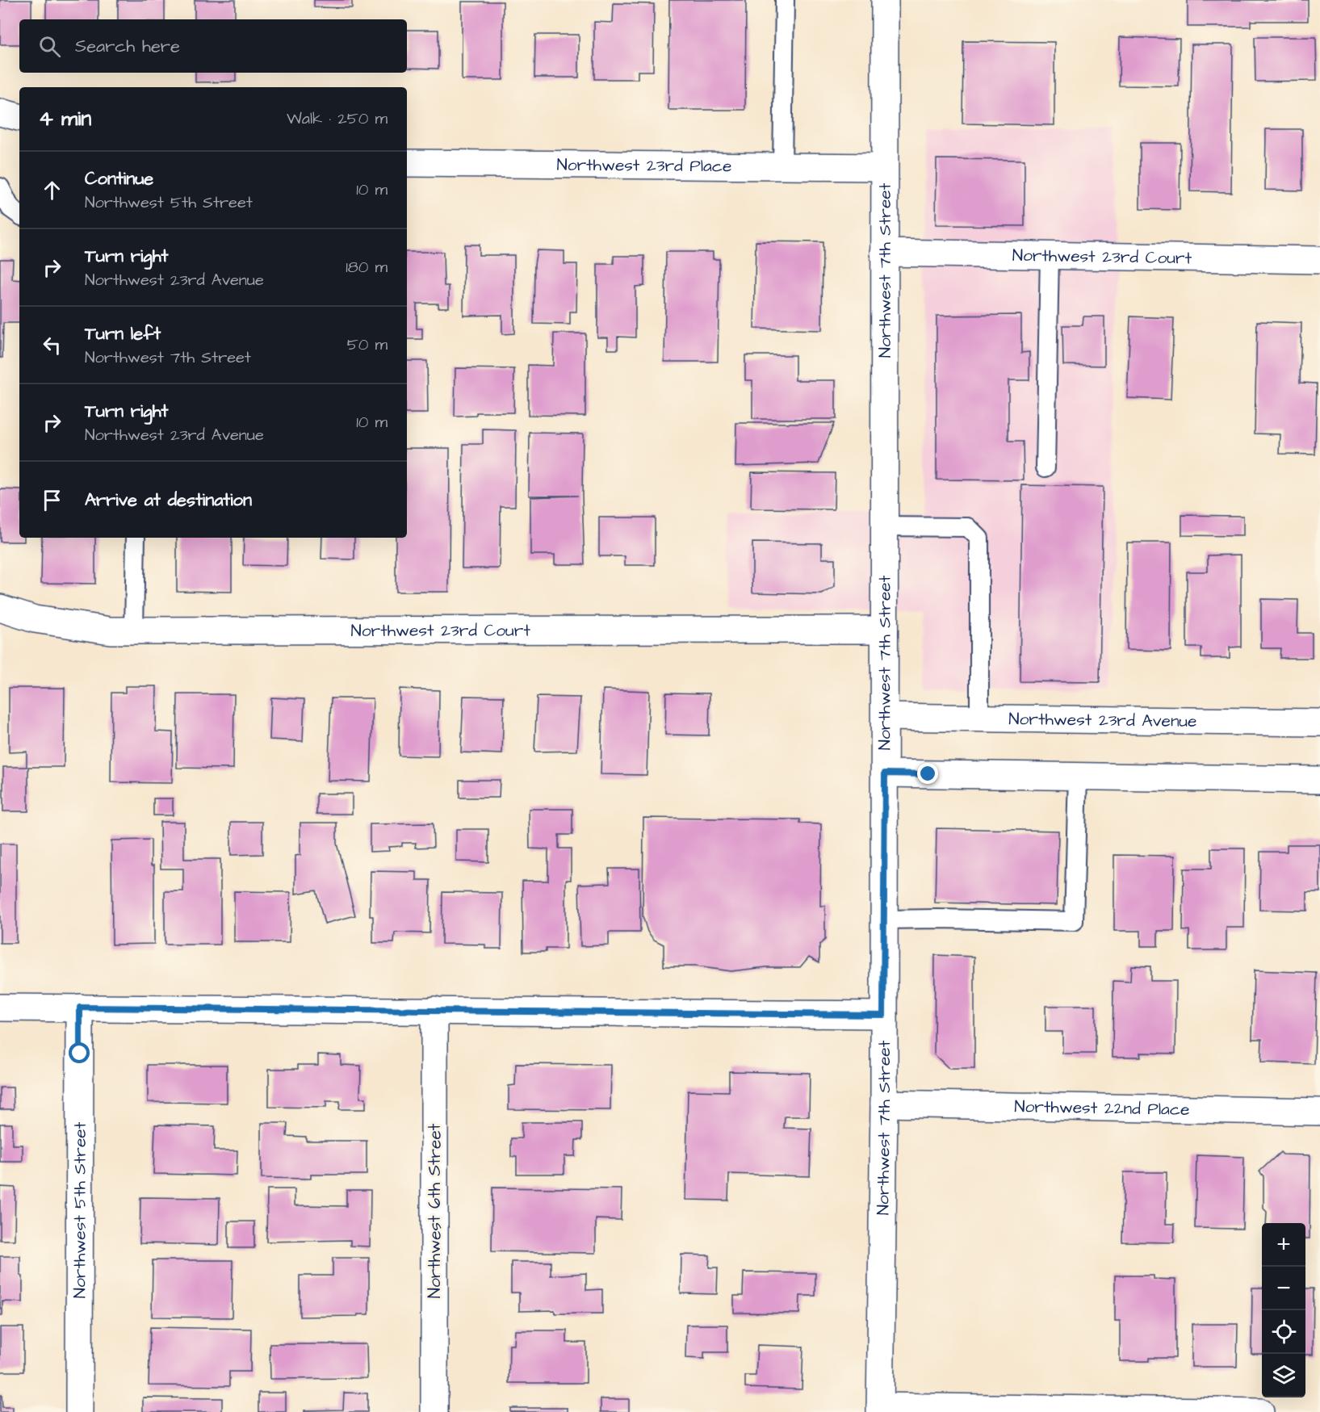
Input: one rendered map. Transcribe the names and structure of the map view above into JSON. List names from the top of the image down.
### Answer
{
  "streets": {
    "street": [
      "Northwest 23rd Place",
      "Northwest 23rd Court",
      "Northwest 7th Street",
      "Northwest 23rd Avenue",
      "Northwest 22nd Place",
      "Northwest 5th Street",
      "Northwest 6th Street"
    ]
  },
  "crossings": [
    ["Northwest 23rd Place", "Northwest 7th Street"],
    ["Northwest 23rd Court", "Northwest 7th Street"],
    ["Northwest 7th Street", "Northwest 23rd Avenue"],
    ["Northwest 7th Street", "Northwest 22nd Place"]
  ],
  "page": {
    "search": "Search here",
    "heading": ["4 min", "Walk · 250 m"],
    "list": [
      ["Continue", "Northwest 5th Street", "10 m"],
      ["Turn right", "Northwest 23rd Avenue", "180 m"],
      ["Turn left", "Northwest 7th Street", "50 m"],
      ["Turn right", "Northwest 23rd Avenue", "10 m"],
      "Arrive at destination"
    ],
    "map_buttons": ["+", "−"]
  }
}
